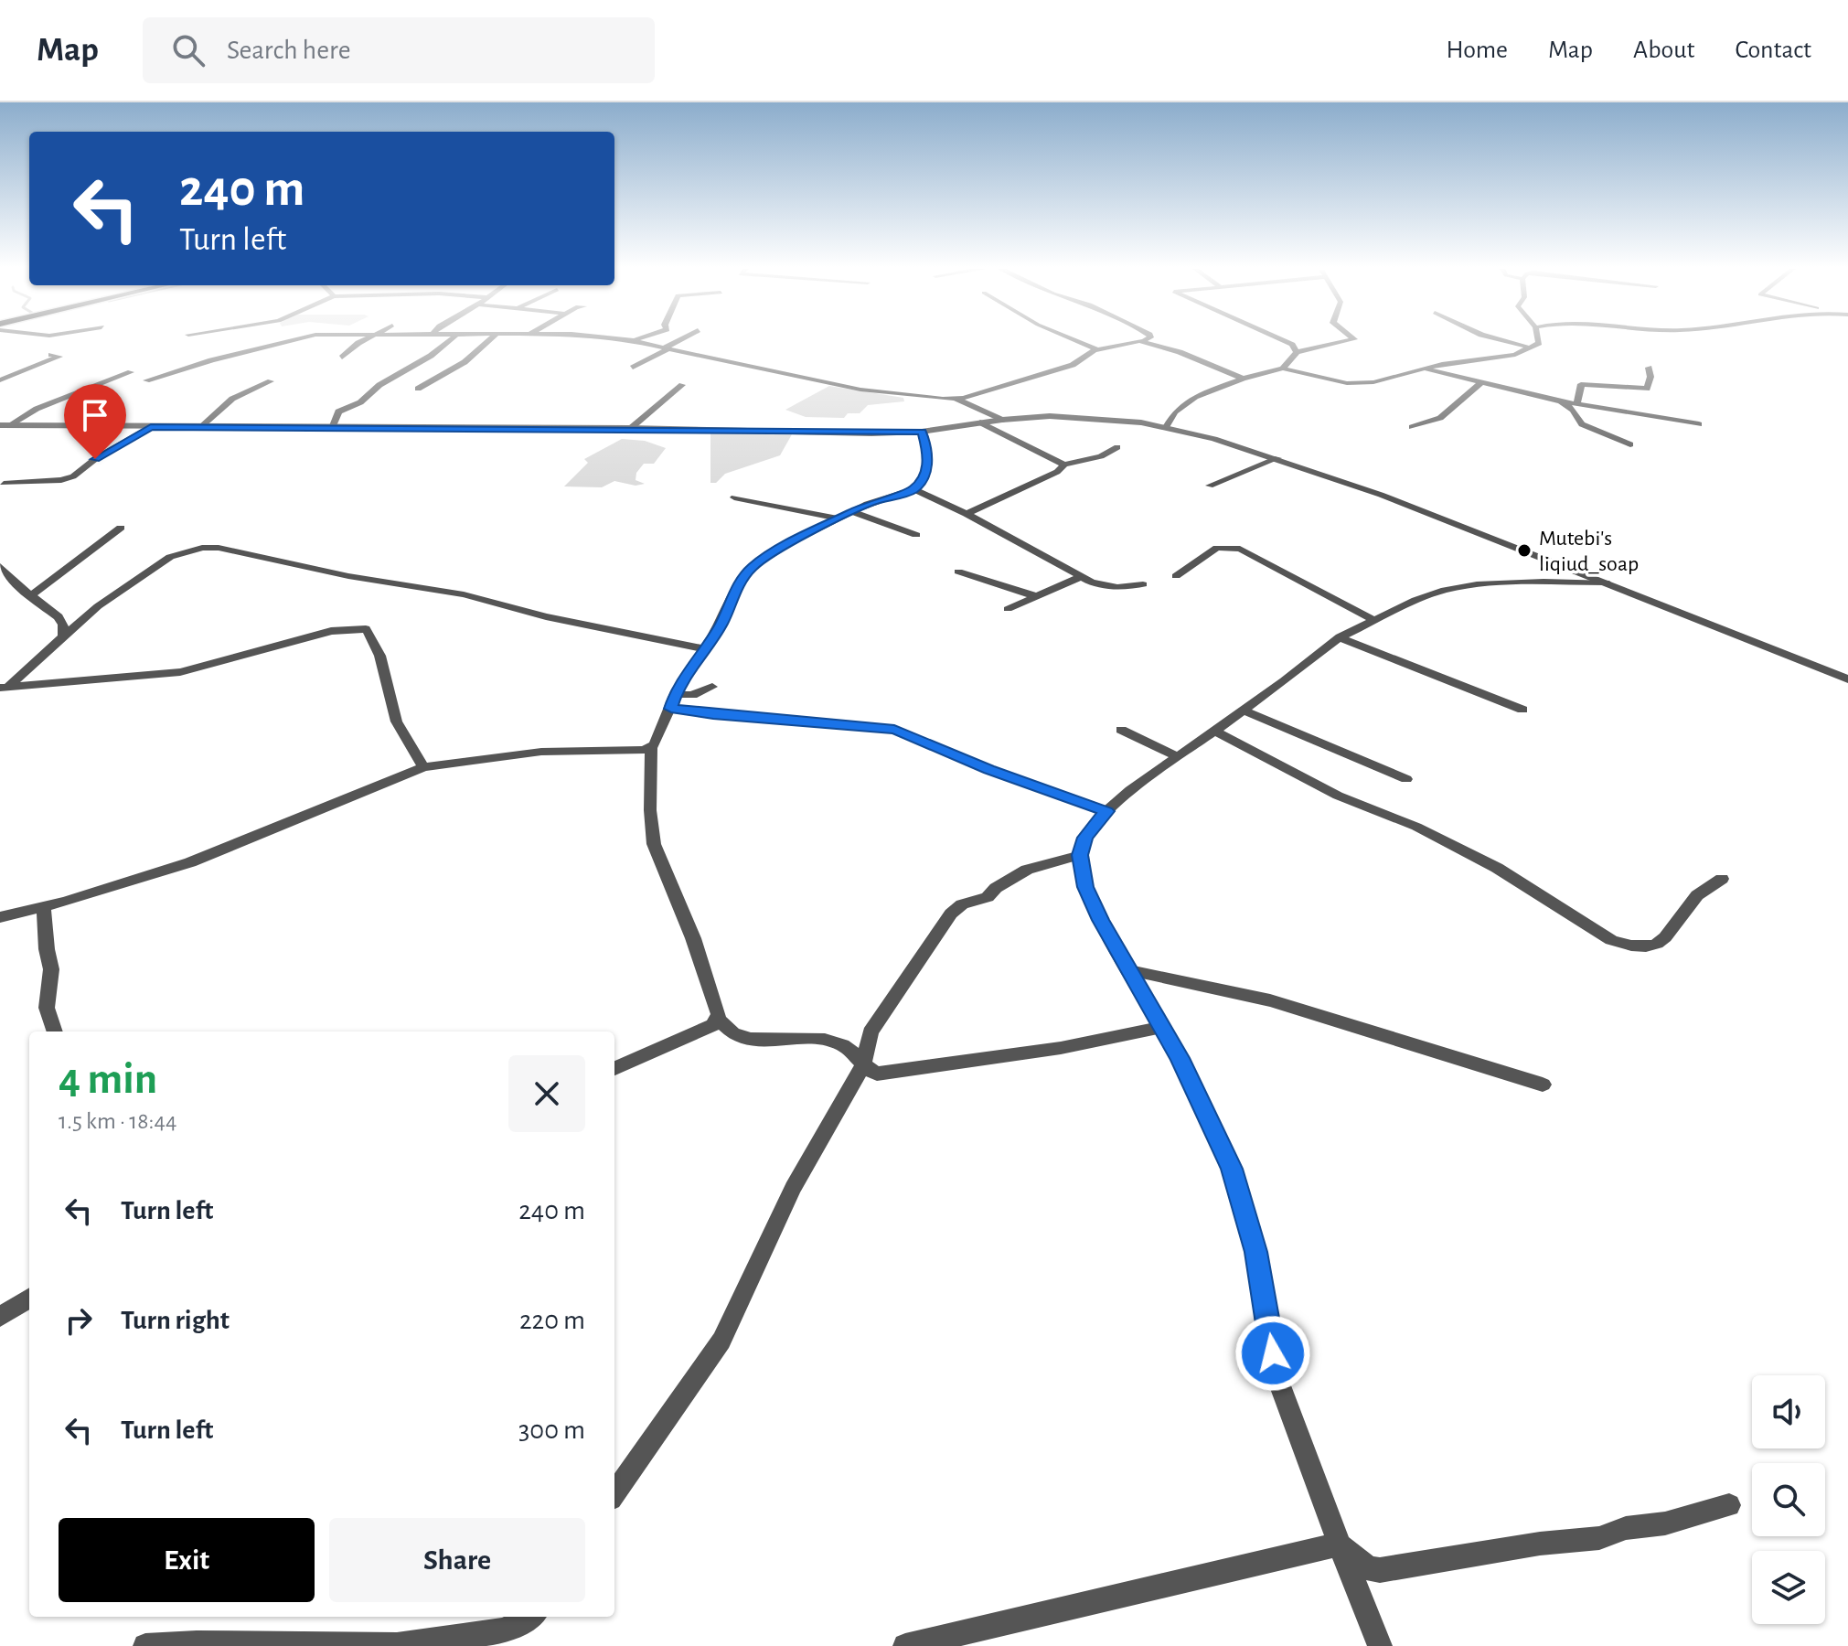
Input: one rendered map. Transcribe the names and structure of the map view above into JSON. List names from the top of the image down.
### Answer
{
  "places": ["Mutebi's liqiud_soap"],
  "page": {
    "header": "Map",
    "search": "Search here",
    "nav": [
      "Home",
      "Map",
      "About",
      "Contact"
    ],
    "turn": ["240 m", "Turn left"],
    "heading": ["4 min", "1.5 km · 18:44"],
    "list": [
      {
        "name": "Turn left",
        "value": "240 m"
      },
      {
        "name": "Turn right",
        "value": "220 m"
      },
      {
        "name": "Turn left",
        "value": "300 m"
      }
    ],
    "buttons": ["Exit", "Share"]
  }
}
